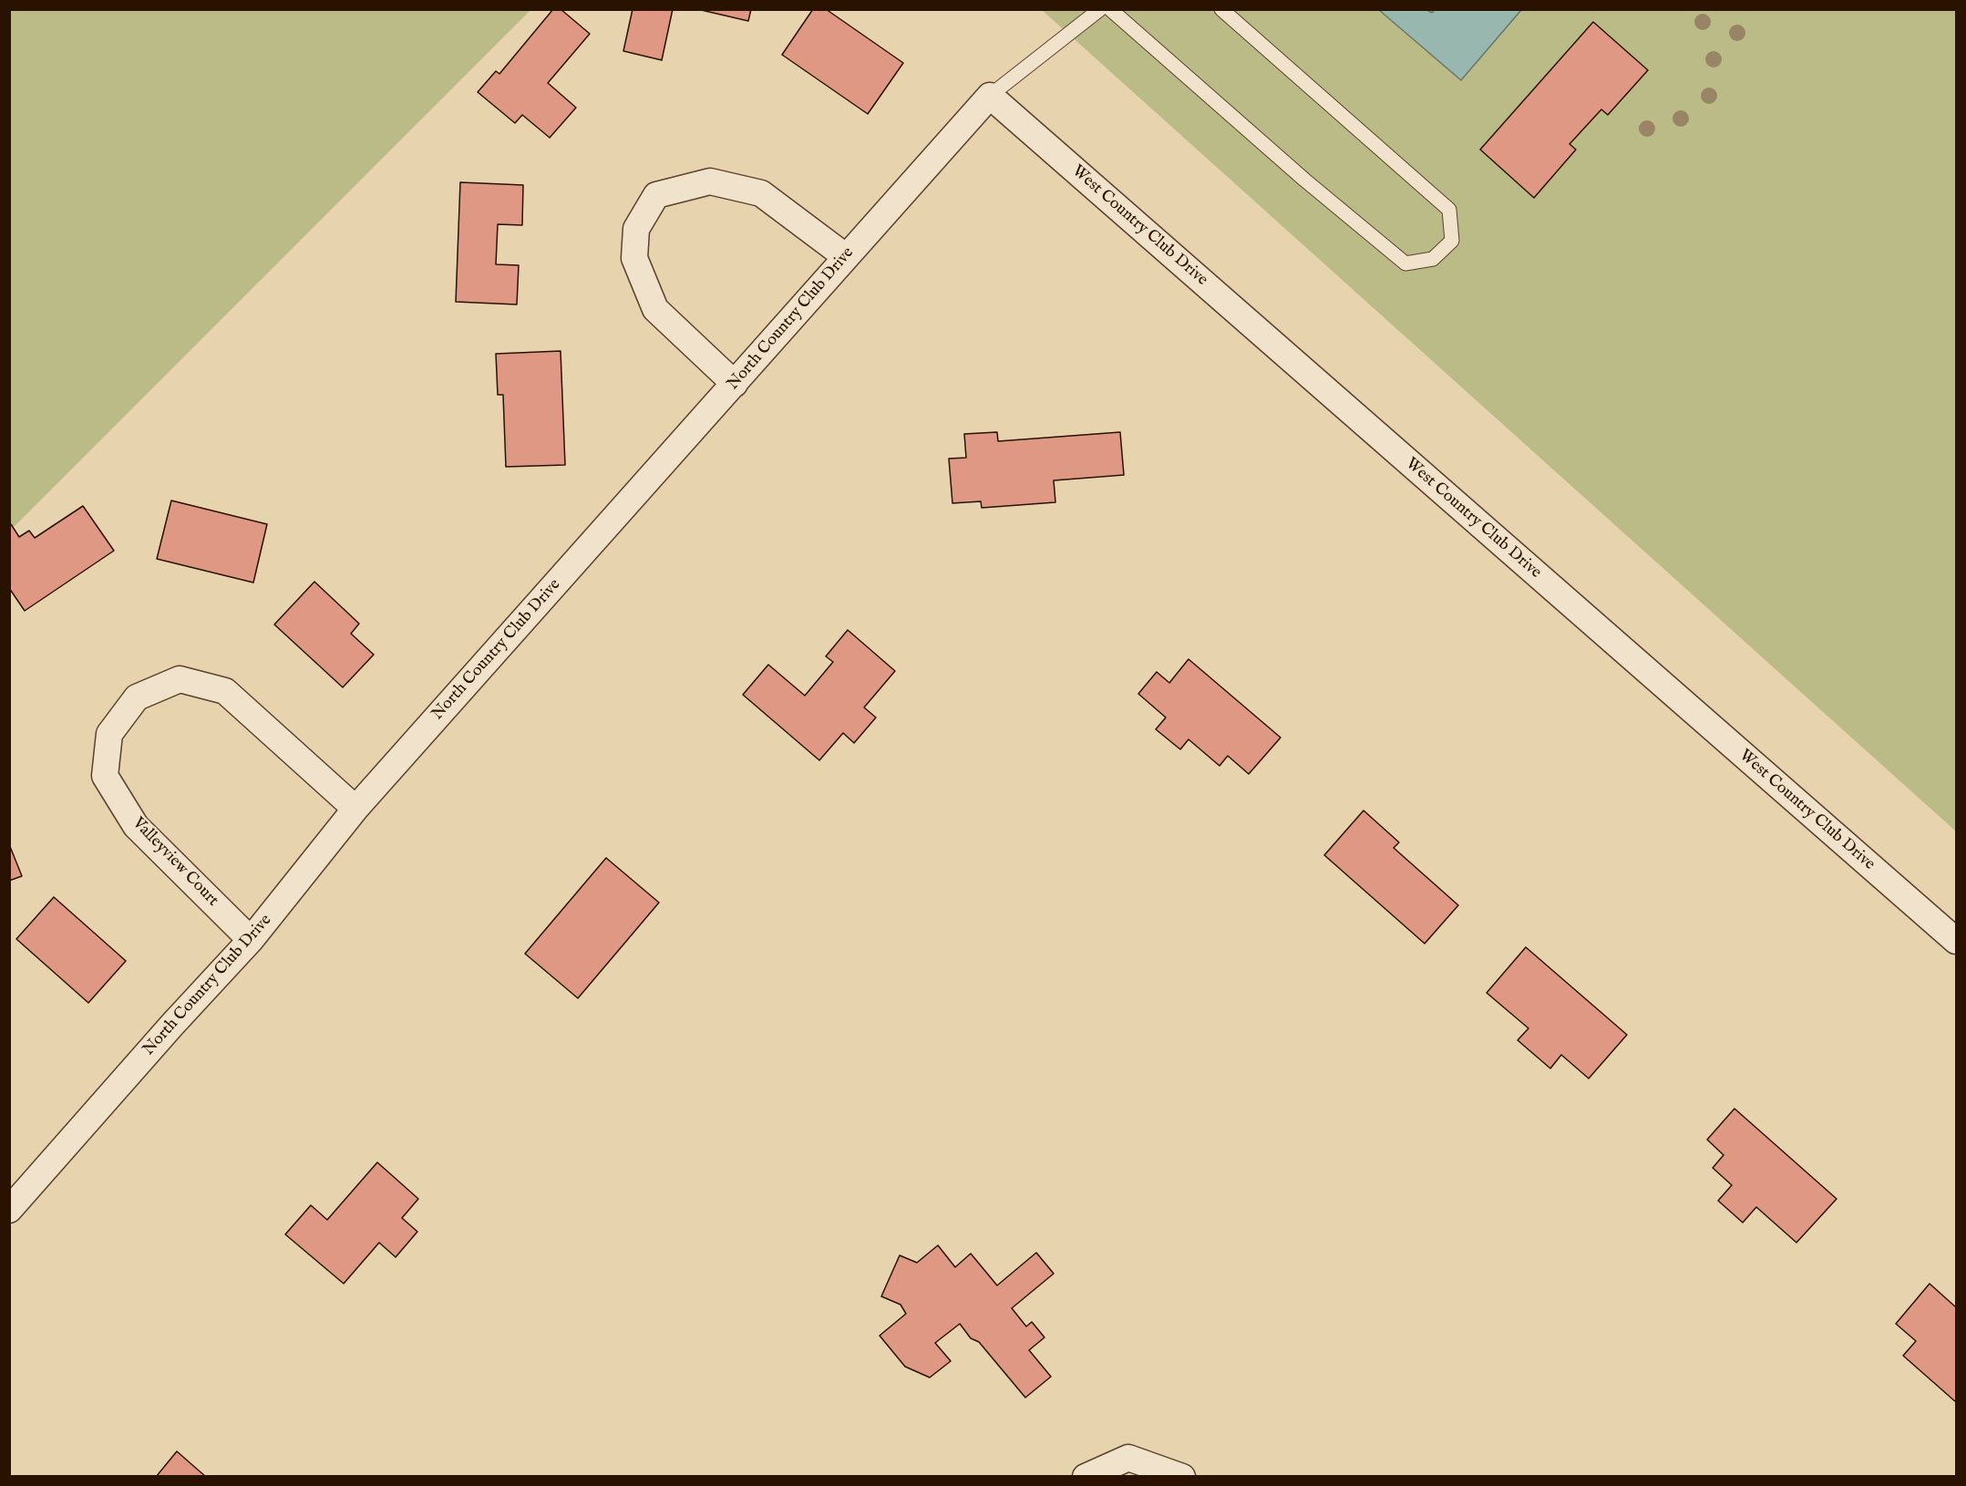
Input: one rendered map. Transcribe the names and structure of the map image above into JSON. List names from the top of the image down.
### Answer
{
  "streets": {
    "street": ["West Country Club Drive", "North Country Club Drive", "Valleyview Court"]
  },
  "crossings": [
    ["West Country Club Drive", "North Country Club Drive"],
    ["North Country Club Drive", "Valleyview Court"]
  ]
}
